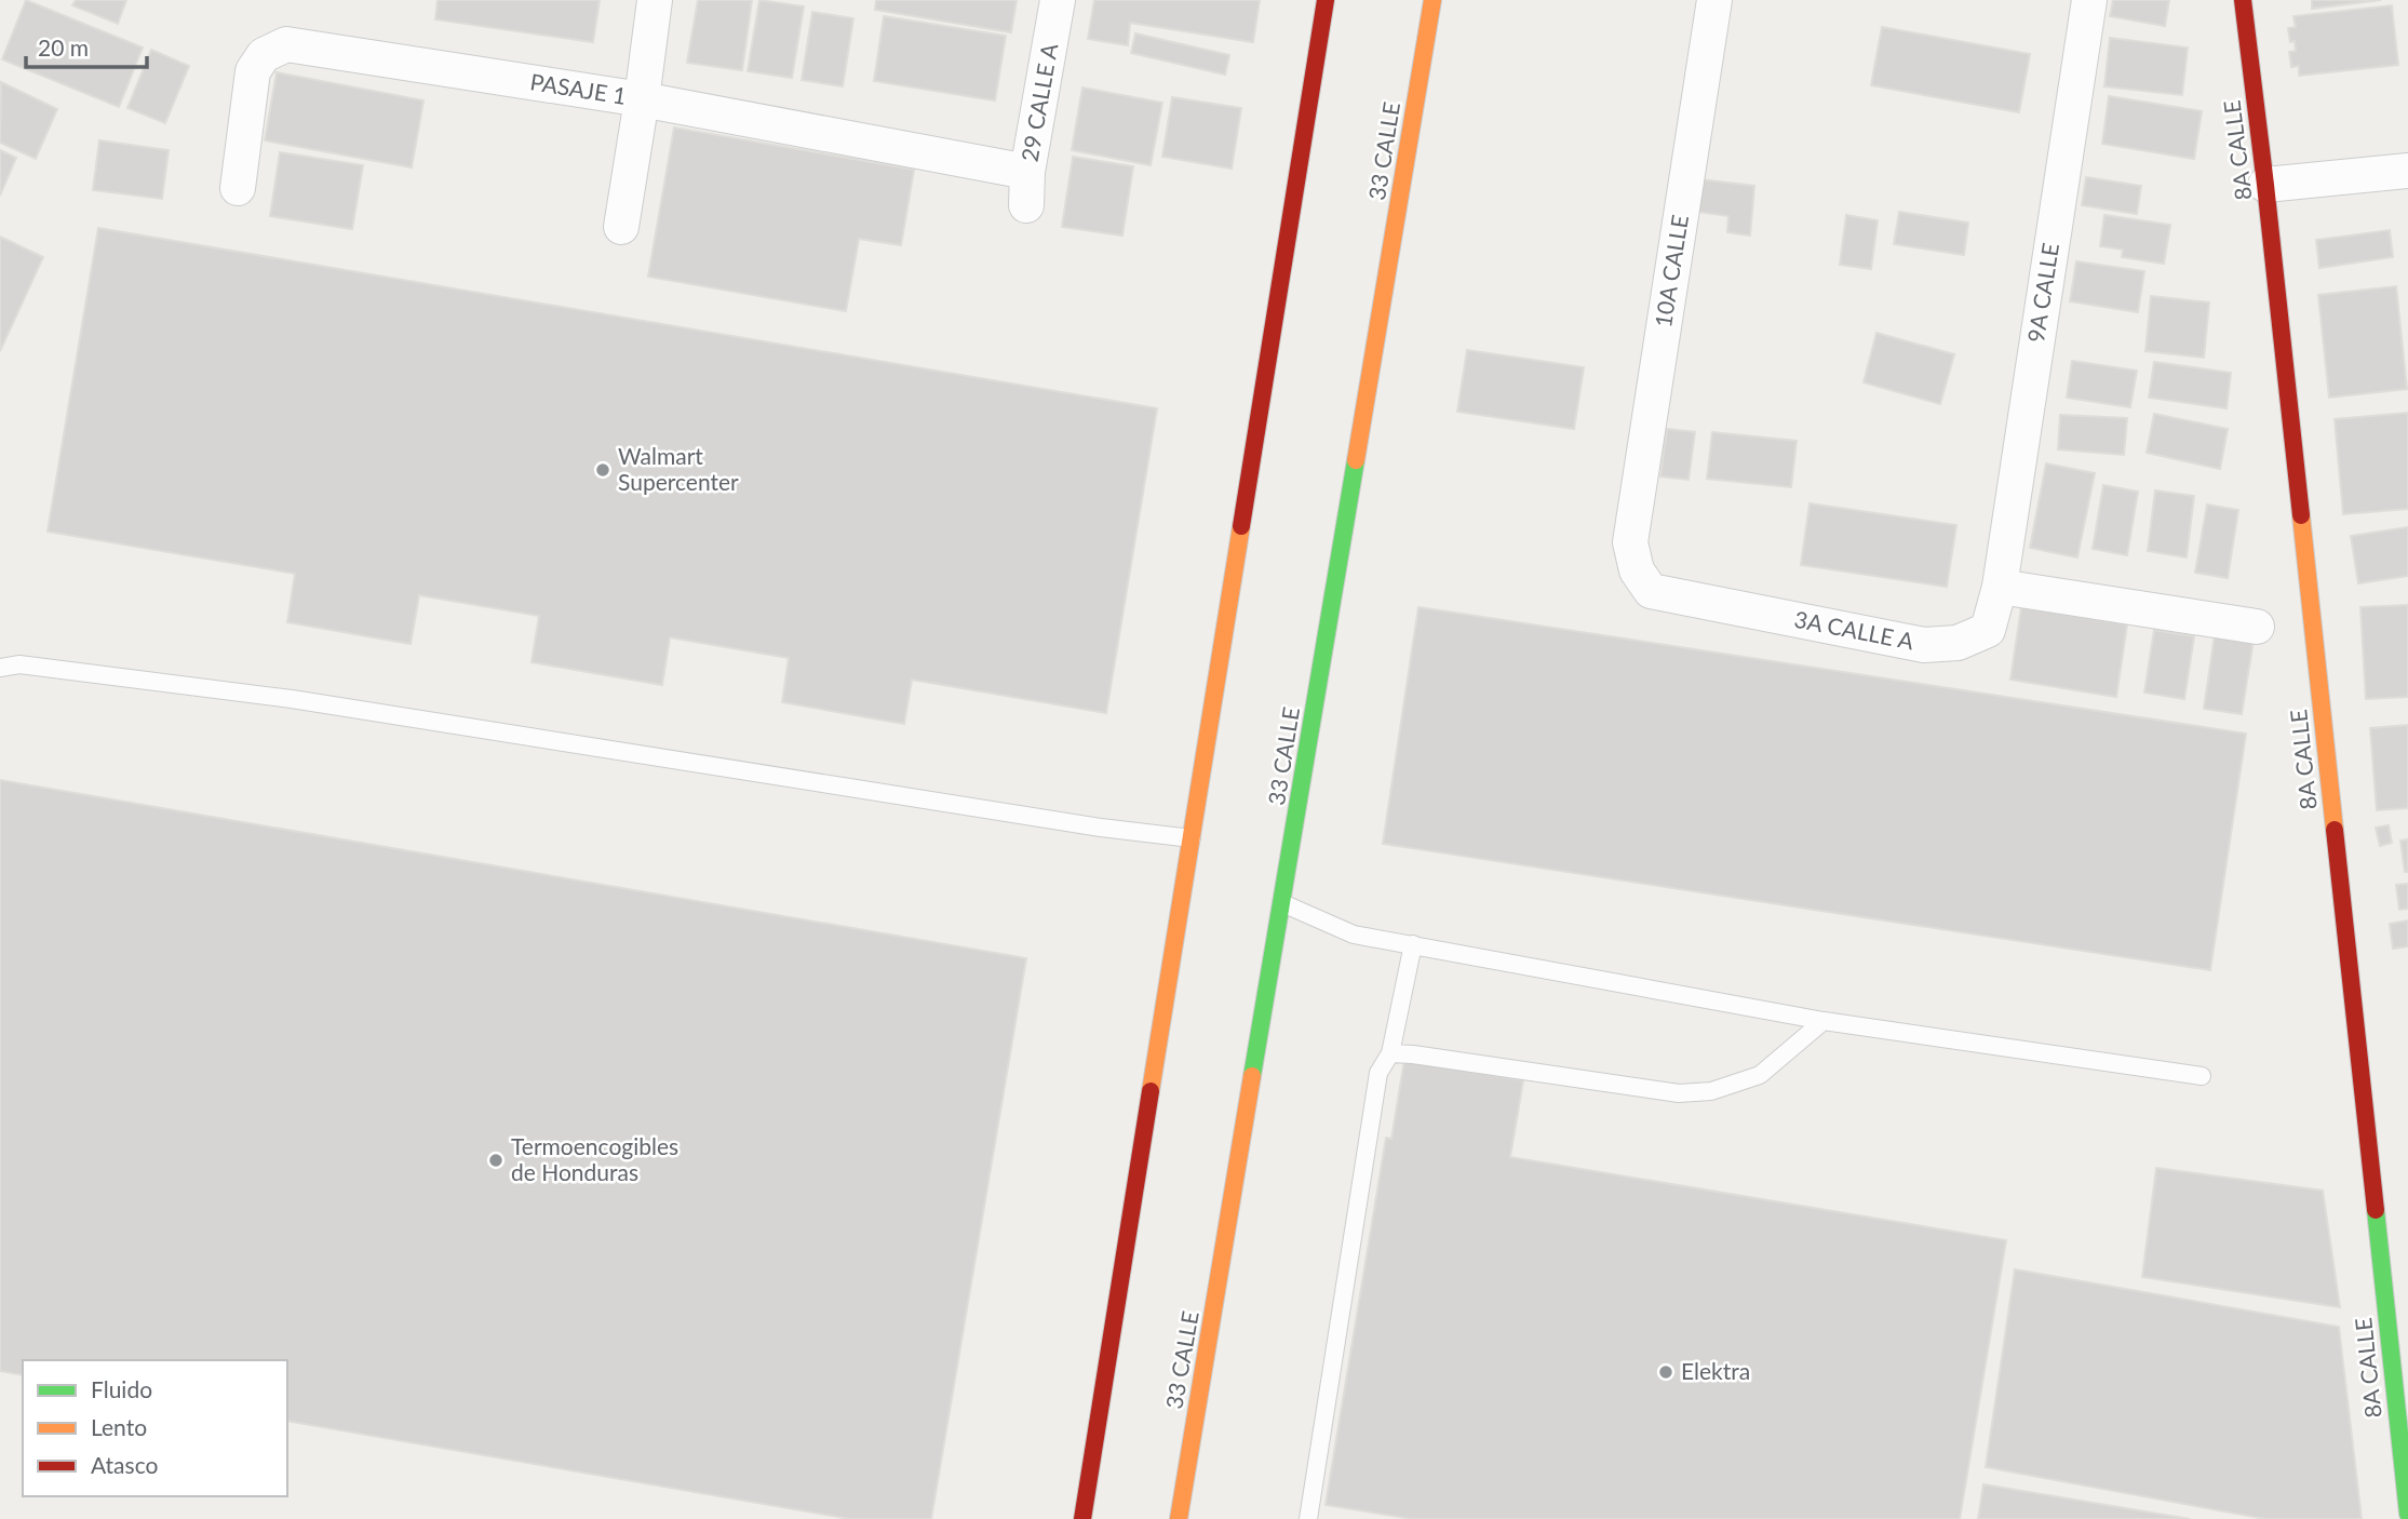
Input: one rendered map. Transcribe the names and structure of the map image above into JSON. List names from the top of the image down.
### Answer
{
  "streets": {
    "main road": ["8A CALLE", "33 CALLE"],
    "street": [
      "PASAJE 1",
      "29 CALLE A",
      "10A CALLE",
      "9A CALLE",
      "3A CALLE A"
    ]
  },
  "crossings": [
    ["PASAJE 1", "29 CALLE A"],
    ["10A CALLE", "3A CALLE A"],
    ["9A CALLE", "3A CALLE A"]
  ],
  "places": ["Walmart Supercenter", "Termoencogibles de Honduras", "Elektra"],
  "legend": ["Fluido", "Lento", "Atasco"],
  "scale_bar": "20 m"
}
